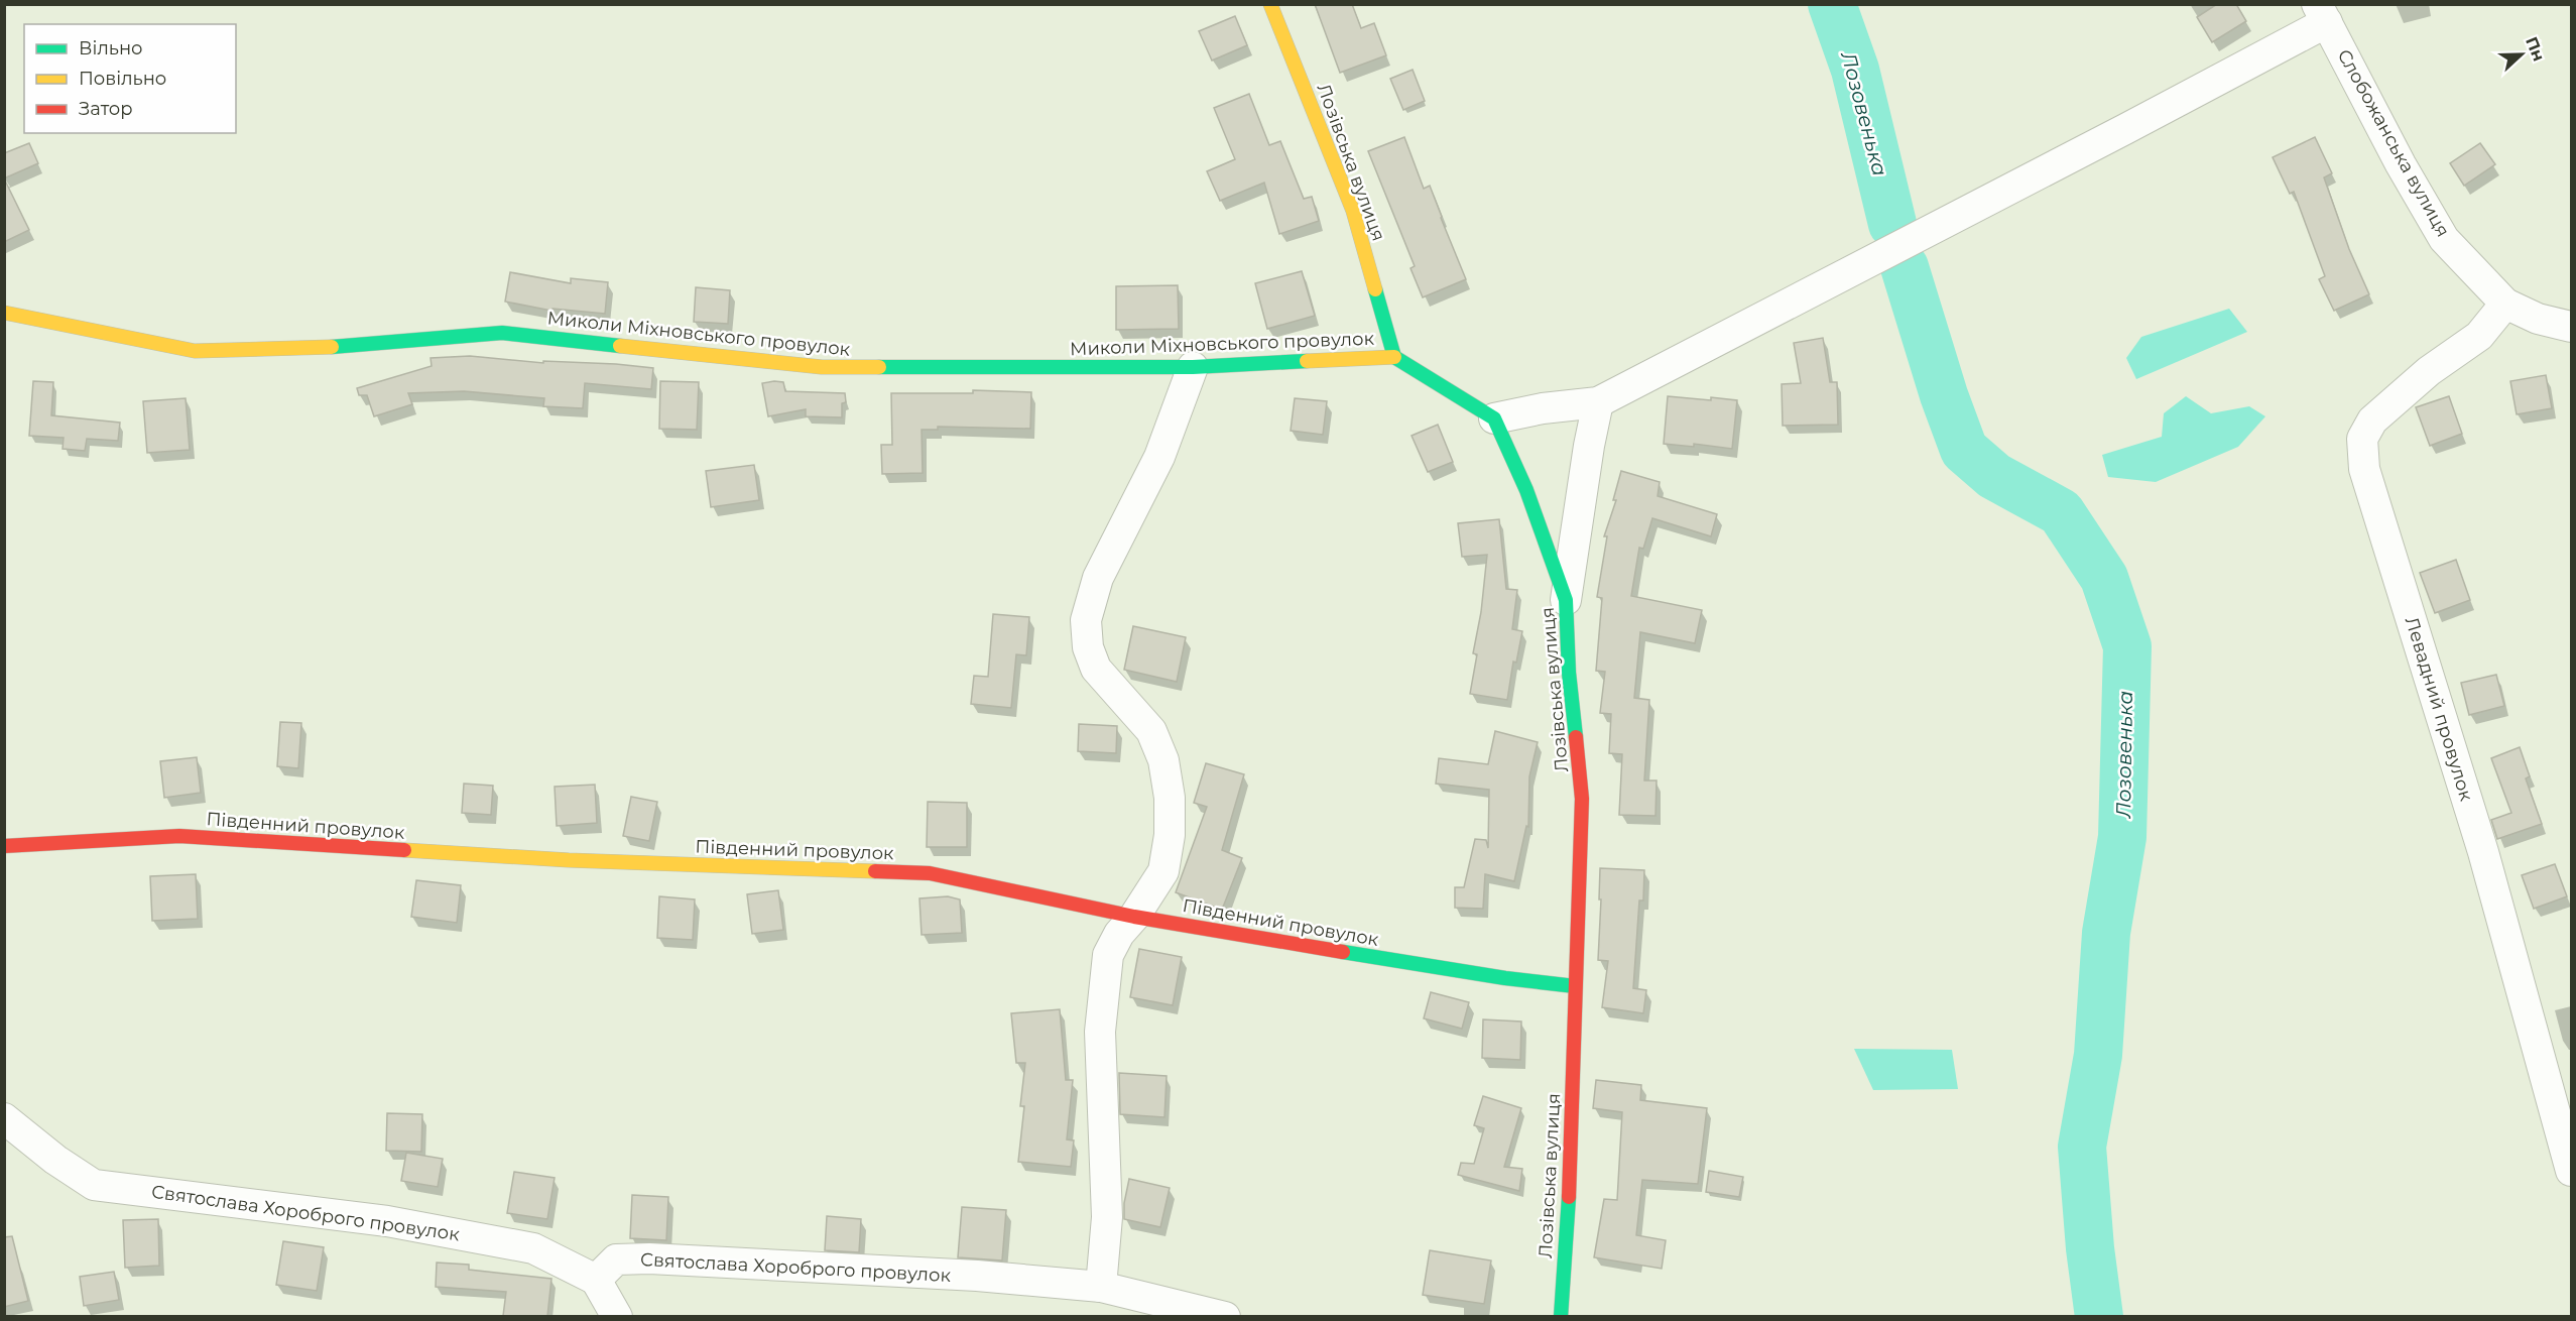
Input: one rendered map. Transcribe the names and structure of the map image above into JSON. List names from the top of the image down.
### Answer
{
  "streets": {
    "street": [
      "Слобожанська вулиця",
      "Лозівська вулиця",
      "Миколи Міхновського провулок",
      "Левадний провулок",
      "Південний провулок",
      "Святослава Хороброго провулок"
    ]
  },
  "crossings": [
    ["Слобожанська вулиця", "Левадний провулок"],
    ["Лозівська вулиця", "Миколи Міхновського провулок"],
    ["Лозівська вулиця", "Південний провулок"]
  ],
  "water": ["Лозовенька"],
  "legend": ["Вільно", "Повільно", "Затор"],
  "north": "right"
}
